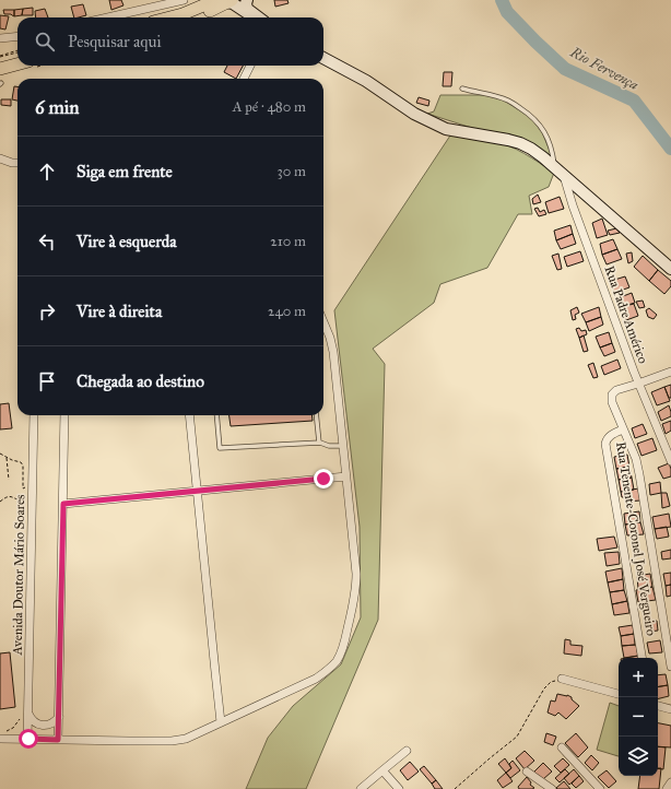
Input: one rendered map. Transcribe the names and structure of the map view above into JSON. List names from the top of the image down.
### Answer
{
  "streets": {
    "street": ["Rua Padre Américo", "Rua Tenente-Coronel José Vergueiro", "Avenida Doutor Mário Soares"]
  },
  "water": ["Rio Fervença"],
  "page": {
    "search": "Pesquisar aqui",
    "heading": ["6 min", "A pé · 480 m"],
    "list": [
      ["Siga em frente", "30 m"],
      ["Vire à esquerda", "210 m"],
      ["Vire à direita", "240 m"],
      "Chegada ao destino"
    ],
    "map_buttons": ["+", "−"]
  }
}
